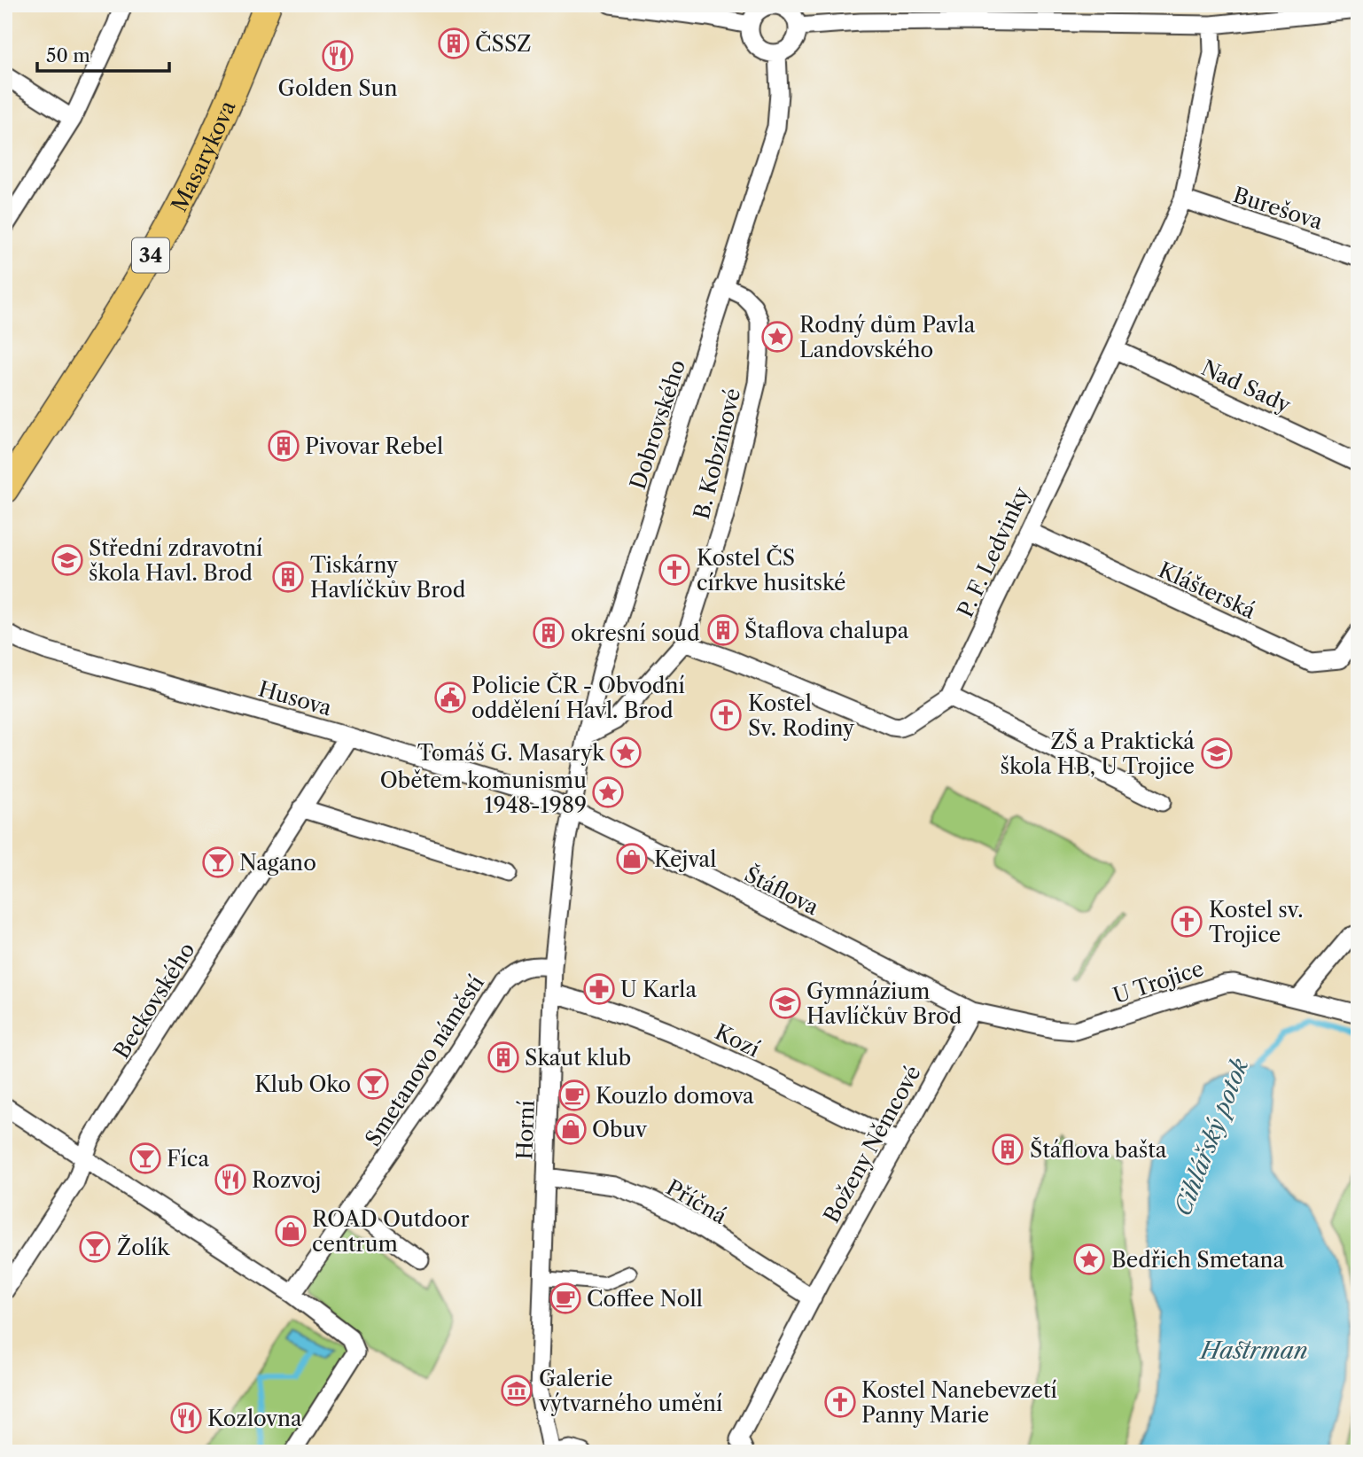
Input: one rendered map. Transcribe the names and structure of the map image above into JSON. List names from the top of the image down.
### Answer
{
  "streets": {
    "main road": ["Masarykova", "34"],
    "street": [
      "Burešova",
      "Nad Sady",
      "Dobrovského",
      "B. Kobzinové",
      "P. F. Ledvinky",
      "Klášterská",
      "Husova",
      "Štáflova",
      "U Trojice",
      "Beckovského",
      "Kozí",
      "Smetanovo náměstí",
      "Horní",
      "Boženy Němcové",
      "Příčná"
    ]
  },
  "crossings": [
    ["Burešova", "P. F. Ledvinky"],
    ["Nad Sady", "P. F. Ledvinky"],
    ["Dobrovského", "B. Kobzinové"],
    ["Dobrovského", "Husova"],
    ["Dobrovského", "Štáflova"],
    ["Dobrovského", "Horní"],
    ["P. F. Ledvinky", "Klášterská"],
    ["Husova", "Štáflova"],
    ["Husova", "Beckovského"],
    ["Husova", "Horní"],
    ["Štáflova", "U Trojice"],
    ["Štáflova", "Horní"],
    ["Štáflova", "Boženy Němcové"],
    ["U Trojice", "Boženy Němcové"],
    ["Kozí", "Horní"],
    ["Kozí", "Boženy Němcové"],
    ["Smetanovo náměstí", "Horní"],
    ["Horní", "Příčná"],
    ["Boženy Němcové", "Příčná"]
  ],
  "water": ["Cihlářský potok", "Hastrman"],
  "places": {
    "building": [
      "ČSSZ",
      "Pivovar Rebel",
      "Tiskárny Havlíčkův Brod",
      "Štaflova chalupa",
      "okresní soud",
      "Skaut klub",
      "Štáflova bašta"
    ],
    "restaurant": ["Golden Sun", "Rozvoj", "Kozlovna"],
    "place": [
      "Rodný dům Pavla Landovského",
      "Tomáš G. Masaryk",
      "Obětem komunismu 1948-1989",
      "Bedřich Smetana"
    ],
    "school or university": ["Střední zdravotní škola Havl. Brod", "ZŠ a Praktická škola HB, U Trojice", "Gymnázium Havlíčkův Brod"],
    "church": [
      "Kostel ČS církve husitské",
      "Kostel Sv. Rodiny",
      "Kostel sv. Trojice",
      "Kostel Nanebevzetí Panny Marie"
    ],
    "public building": ["Policie ČR - Obvodní oddělení Havl. Brod"],
    "shop": ["Kejval", "Obuv", "ROAD Outdoor centrum"],
    "bar": [
      "Nagano",
      "Klub Oko",
      "Fíca",
      "Žolík"
    ],
    "pharmacy": ["U Karla"],
    "cafe": ["Kouzlo domova", "Coffee Noll"],
    "museum": ["Galerie výtvarného umění"]
  },
  "scale_bar": "50 m"
}
